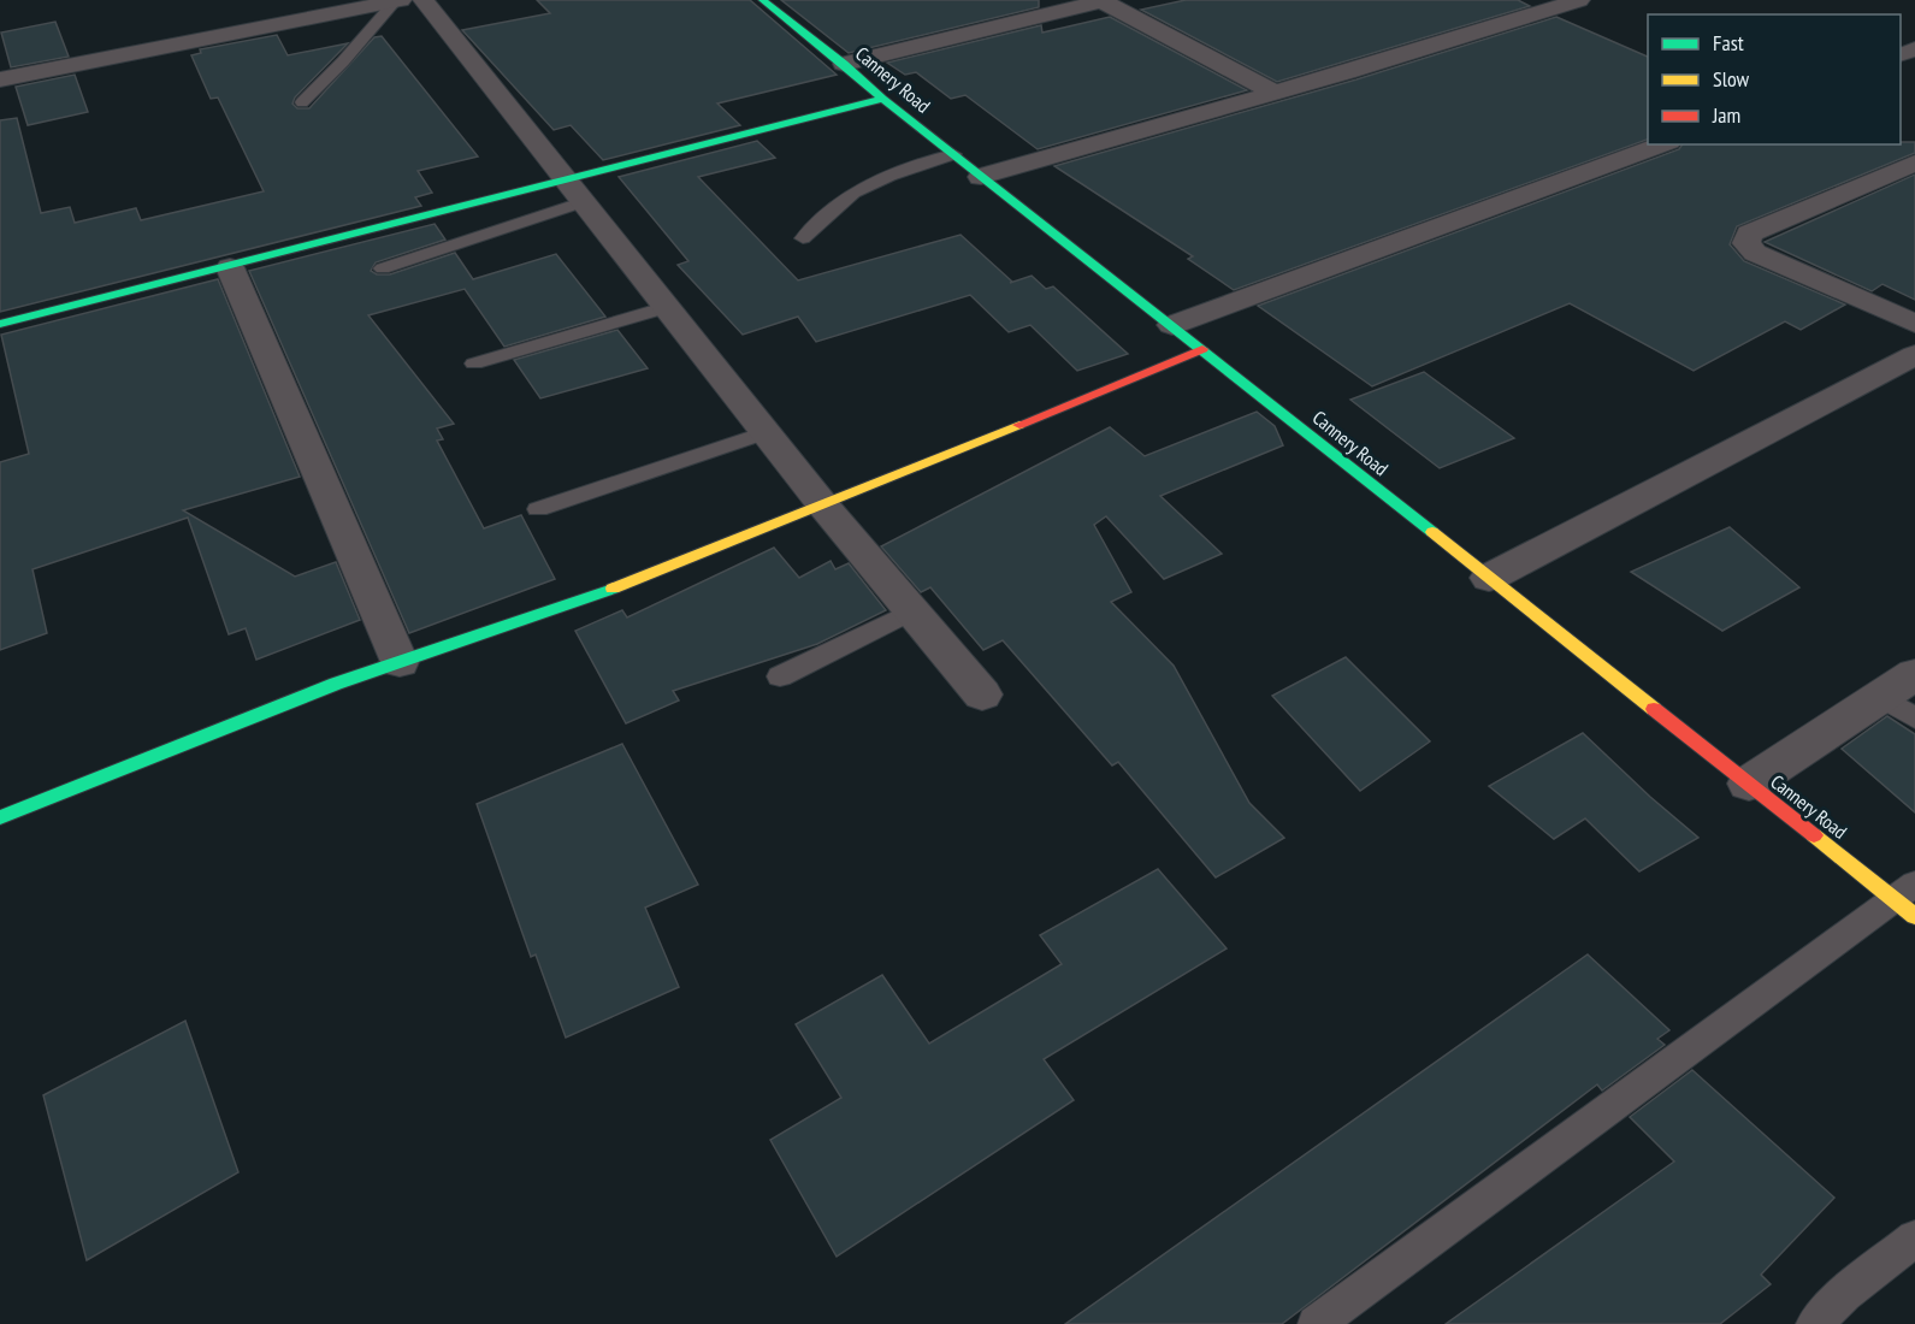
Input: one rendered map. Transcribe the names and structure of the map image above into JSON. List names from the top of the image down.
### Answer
{
  "streets": {
    "street": ["Cannery Road"]
  },
  "legend": ["Fast", "Slow", "Jam"]
}
